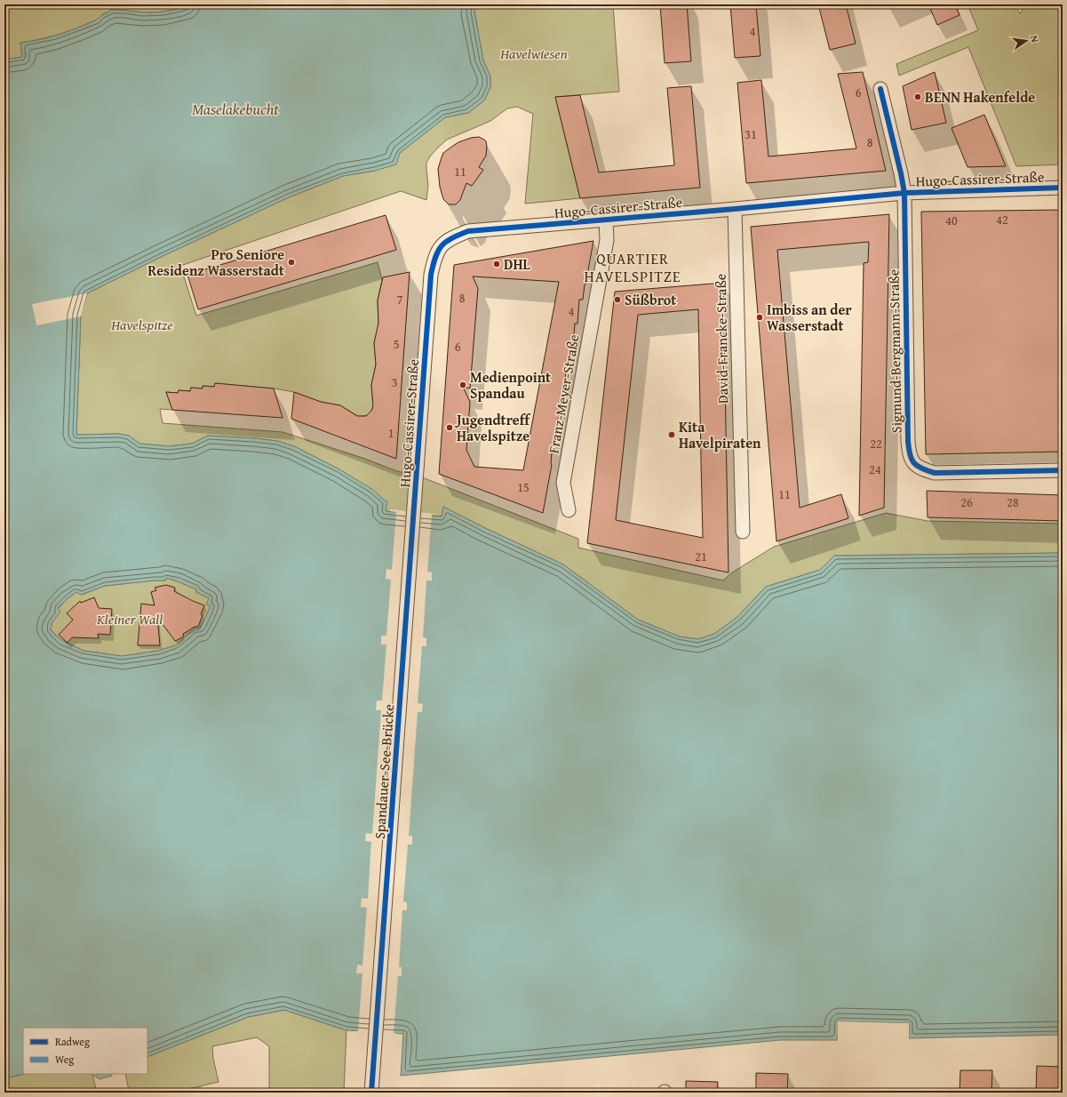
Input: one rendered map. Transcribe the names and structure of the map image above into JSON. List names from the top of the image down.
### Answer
{
  "streets": {
    "street": [
      "Hugo-Cassirer-Straße",
      "David-Francke-Straße",
      "Sigmund-Bergmann-Straße",
      "Franz-Meyer-Straße",
      "Spandauer-See-Brücke"
    ]
  },
  "crossings": [
    ["Hugo-Cassirer-Straße", "David-Francke-Straße"],
    ["Hugo-Cassirer-Straße", "Sigmund-Bergmann-Straße"],
    ["Hugo-Cassirer-Straße", "Franz-Meyer-Straße"],
    ["Hugo-Cassirer-Straße", "Spandauer-See-Brücke"]
  ],
  "districts": ["QUARTIER HAVELSPITZE"],
  "water": ["Maselakebucht"],
  "parks": ["Havelwiesen", "Havelspitze", "Kleiner Wall"],
  "places": [
    "BENN Hakenfelde",
    "Pro Seniore Residenz Wasserstadt",
    "DHL",
    "Süßbrot",
    "Imbiss an der Wasserstadt",
    "Medienpoint Spandau",
    "Jugendtreff Havelspitze",
    "Kita Havelpiraten"
  ],
  "house_numbers": [
    "4",
    "6",
    "31",
    "8",
    "11",
    "42",
    "40",
    "8",
    "7",
    "4",
    "5",
    "6",
    "3",
    "1",
    "22",
    "24",
    "15",
    "11",
    "26",
    "28",
    "21"
  ],
  "legend": ["Radweg", "Weg"],
  "north": "right"
}
